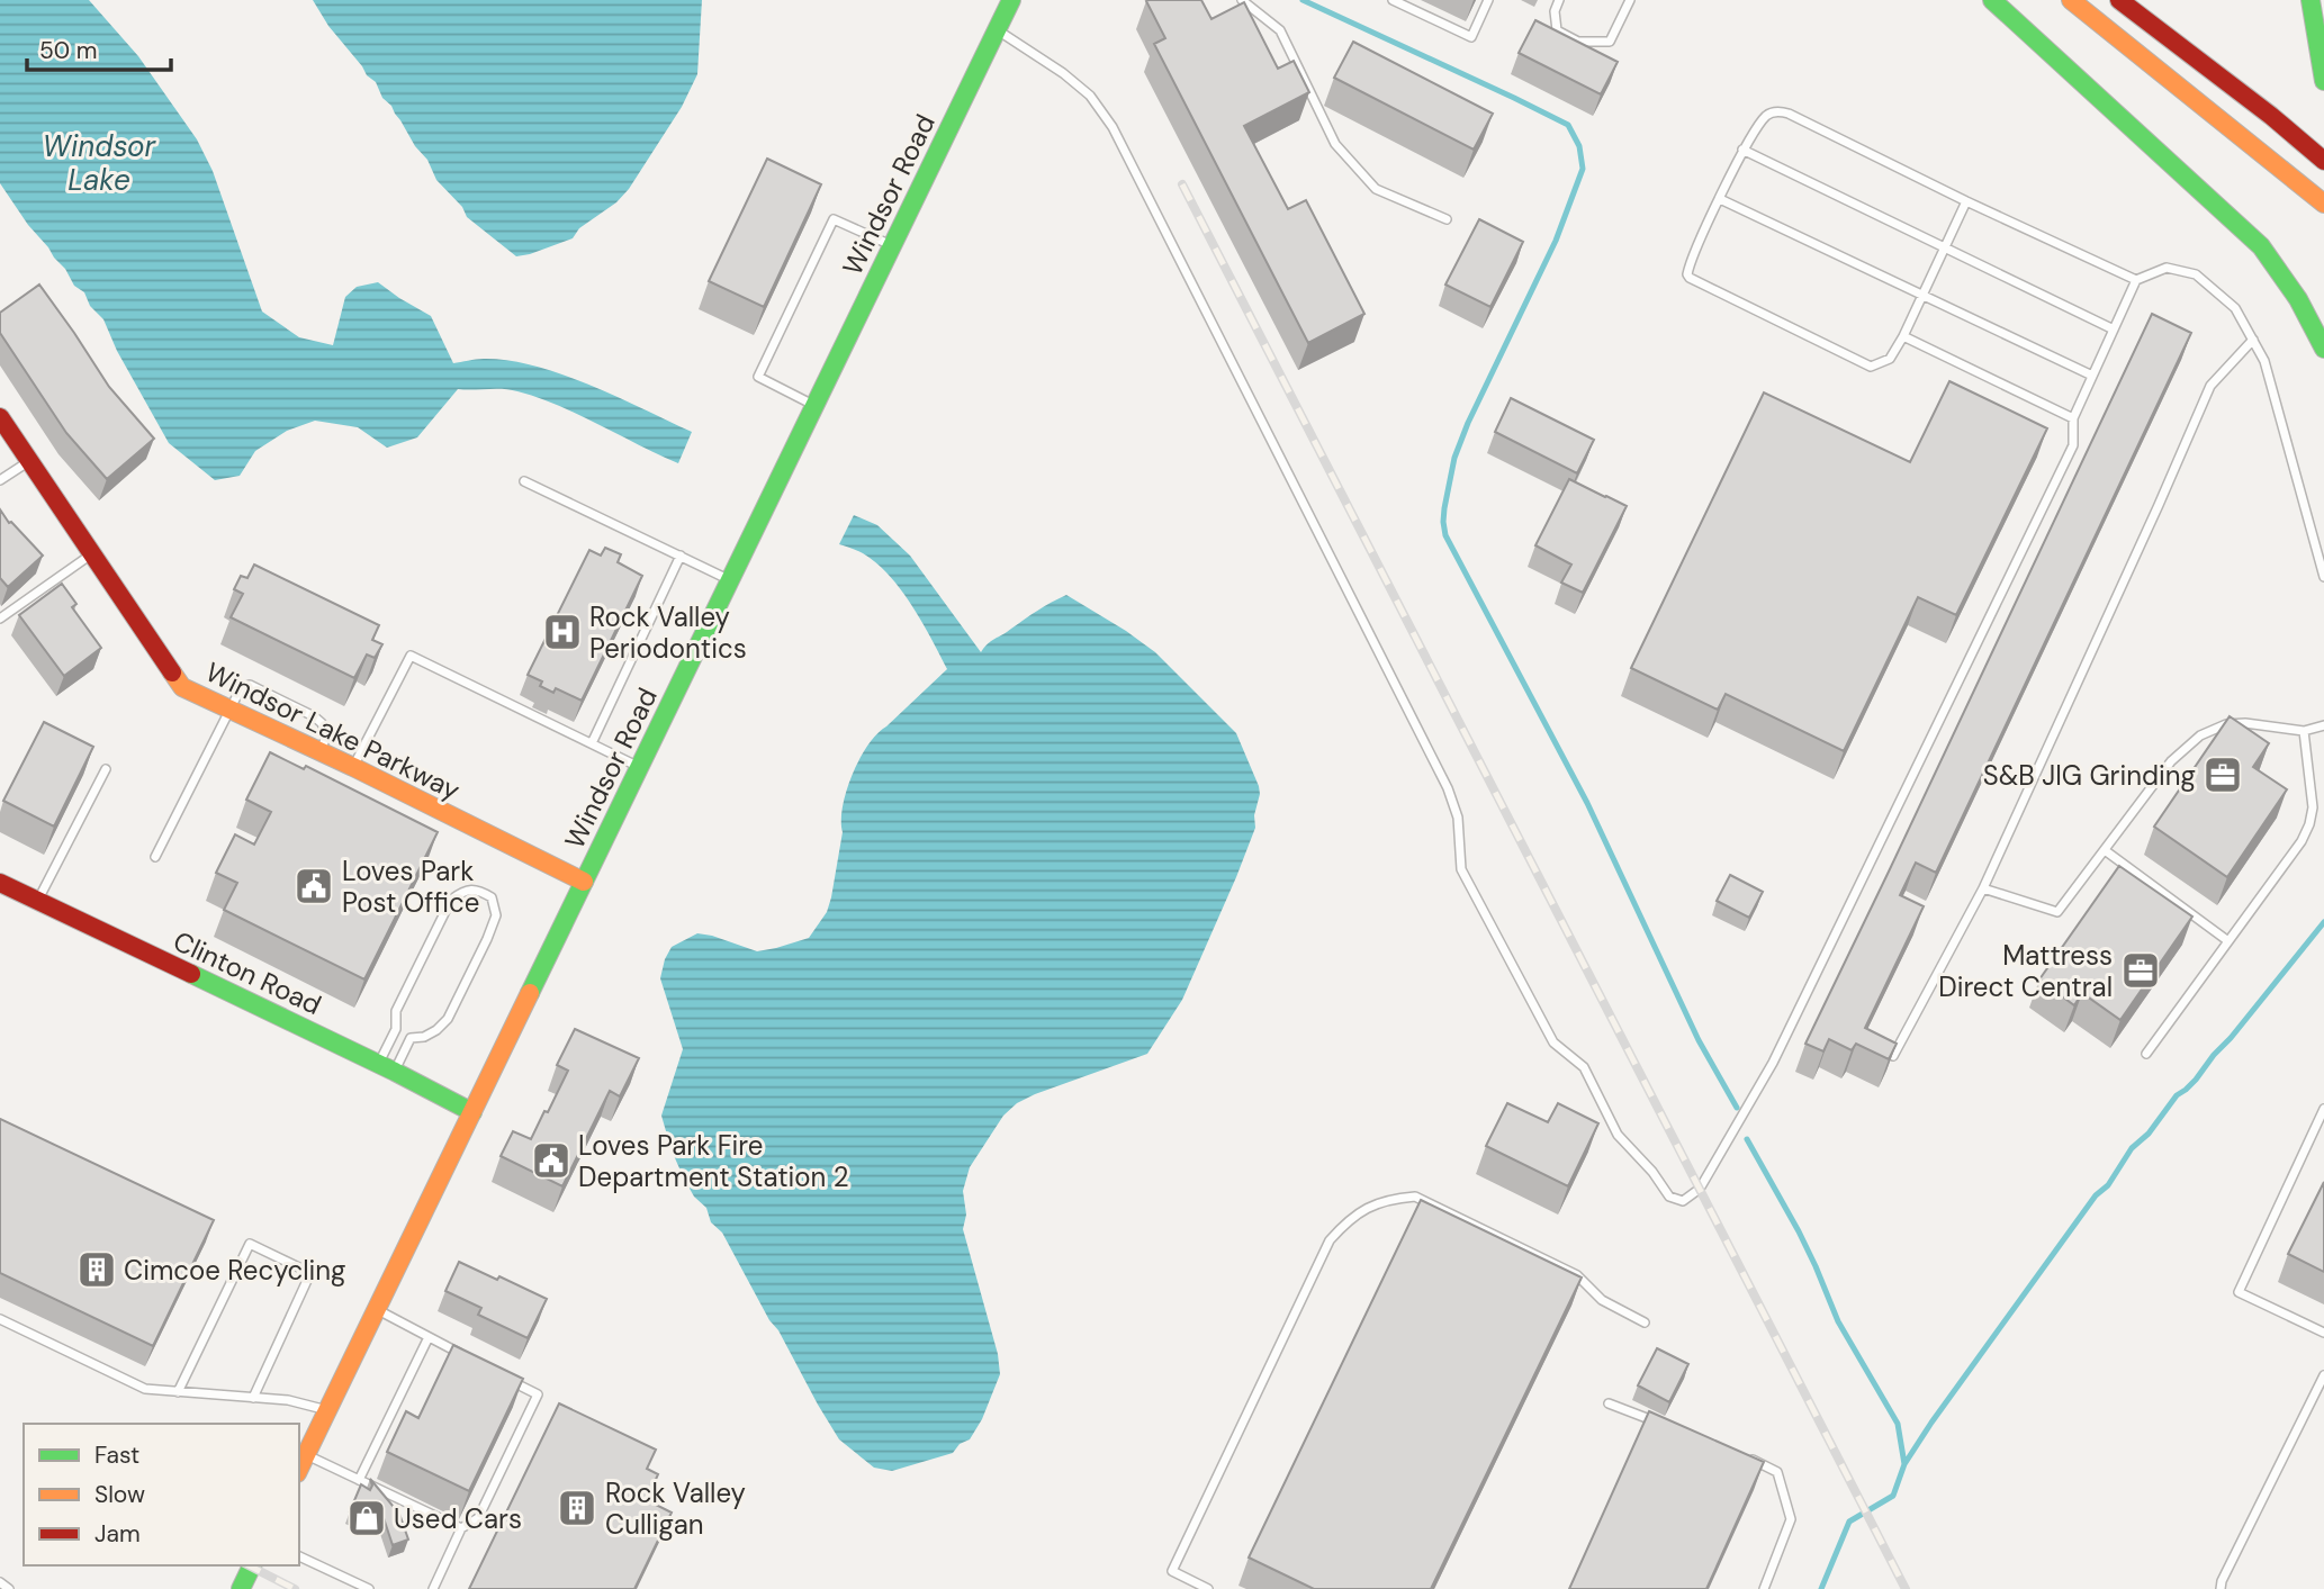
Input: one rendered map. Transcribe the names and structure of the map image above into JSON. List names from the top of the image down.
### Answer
{
  "streets": {
    "street": ["Windsor Road", "Windsor Lake Parkway", "Clinton Road"]
  },
  "crossings": [
    ["Windsor Road", "Windsor Lake Parkway"],
    ["Windsor Road", "Clinton Road"]
  ],
  "water": ["Windsor Lake"],
  "places": {
    "hospital": ["Rock Valley Periodontics"],
    "office": ["S&B JIG Grinding", "Mattress Direct Central"],
    "public building": ["Loves Park Post Office", "Loves Park Fire Department Station 2"],
    "building": ["Cimcoe Recycling", "Rock Valley Culligan"],
    "shop": ["Used Cars"]
  },
  "legend": ["Fast", "Slow", "Jam"],
  "scale_bar": "50 m"
}
